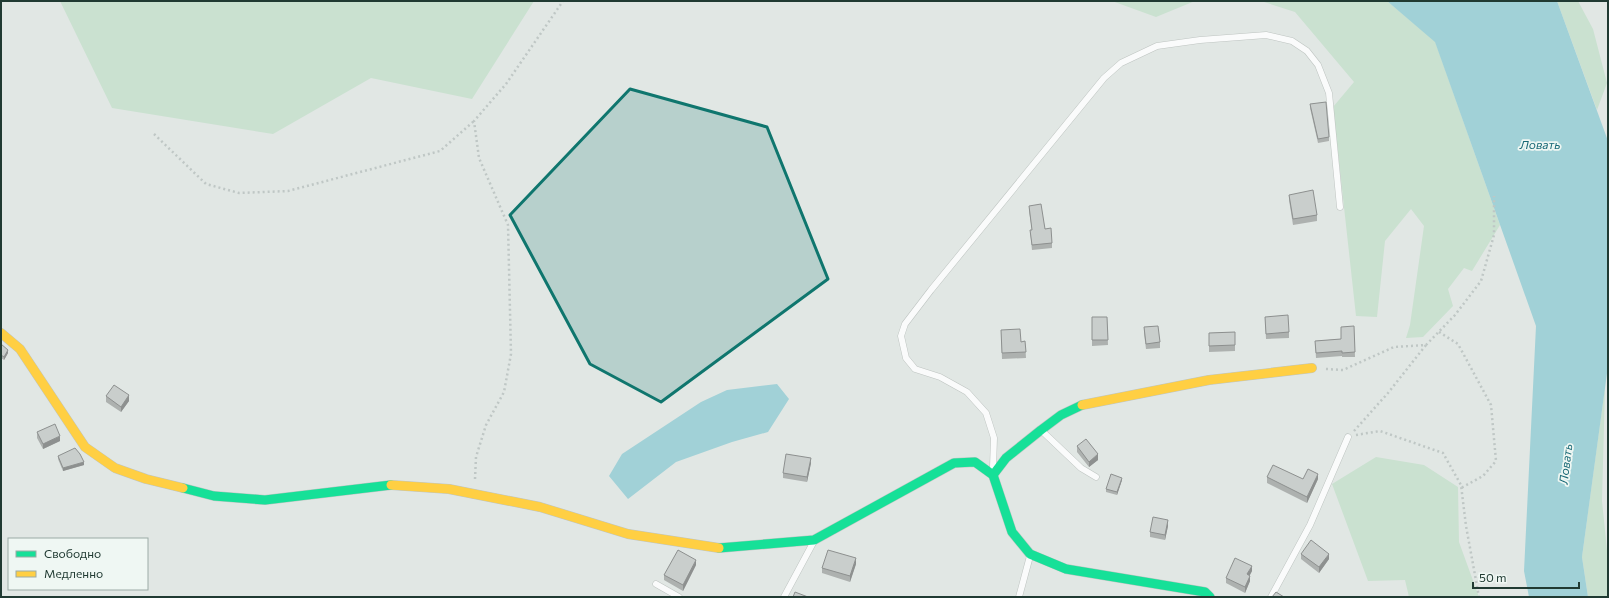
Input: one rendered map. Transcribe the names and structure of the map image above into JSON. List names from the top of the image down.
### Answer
{
  "water": ["Ловать"],
  "legend": ["Свободно", "Медленно"],
  "scale_bar": "50 m"
}
